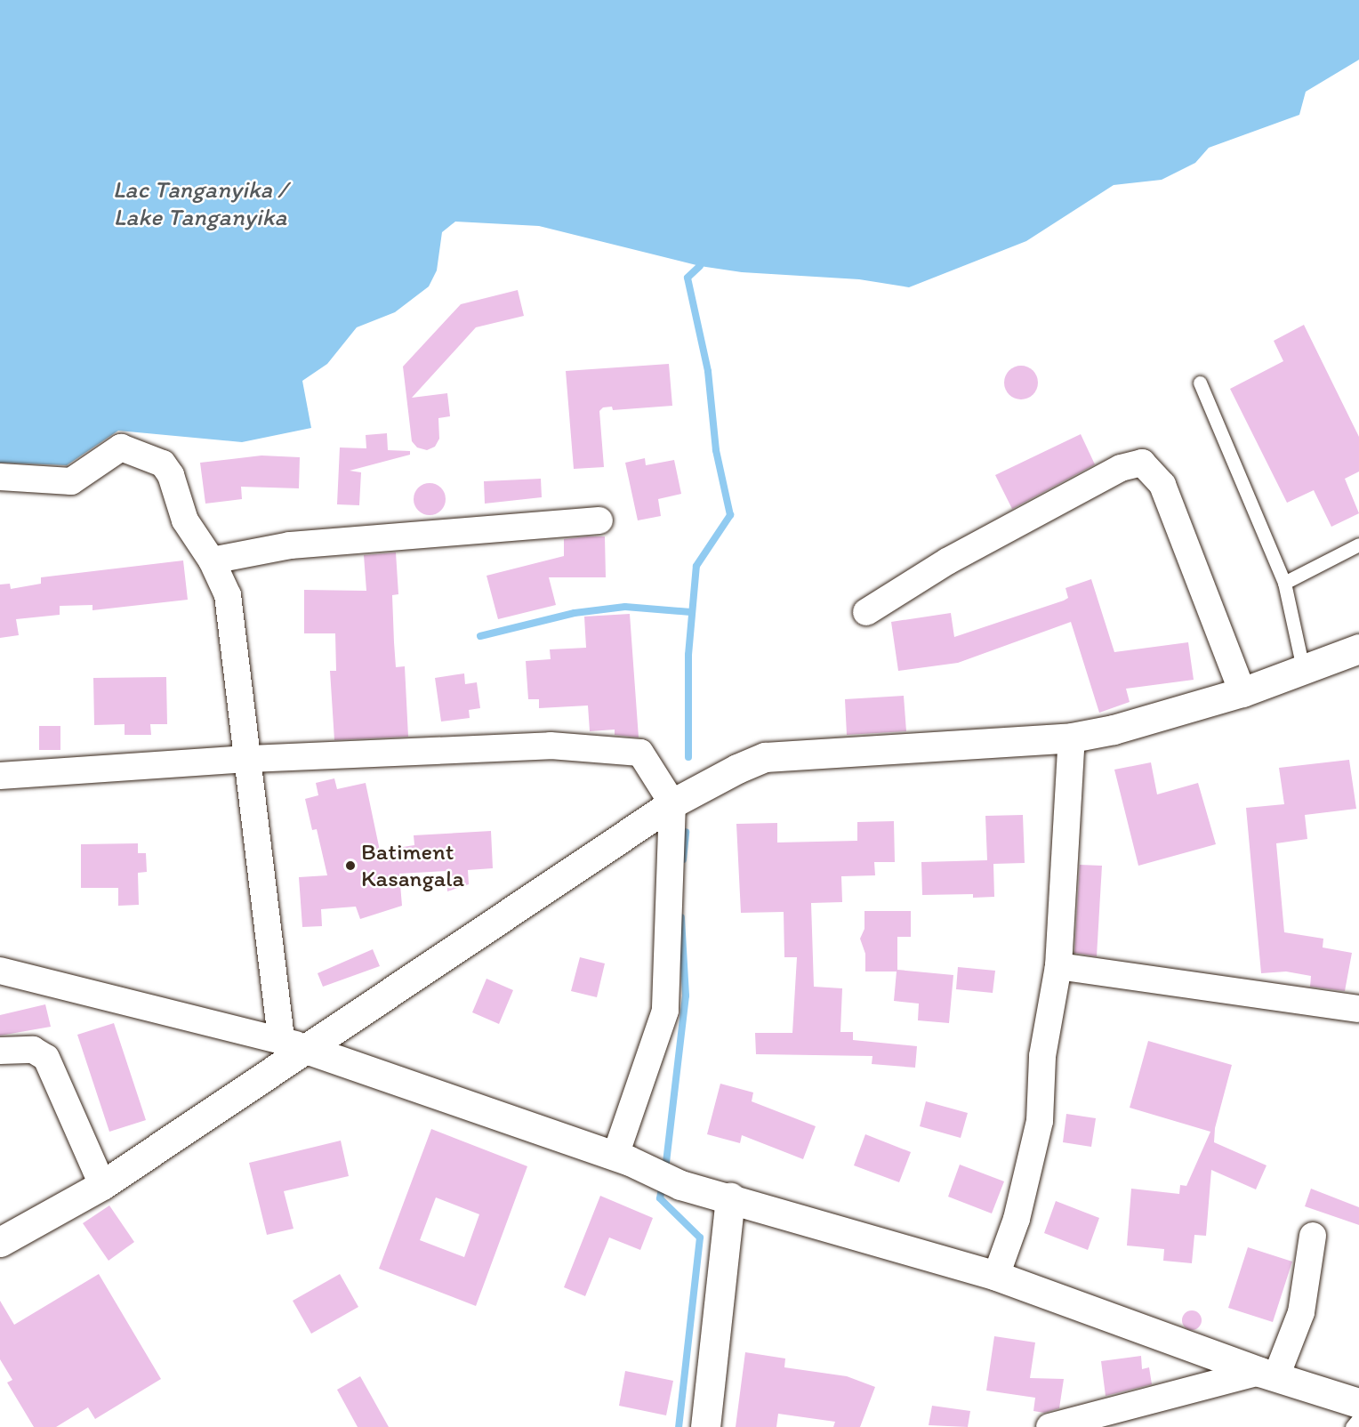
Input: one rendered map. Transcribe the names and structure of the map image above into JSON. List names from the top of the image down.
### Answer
{
  "water": ["Lac Tanganyika / Lake Tanganyika"],
  "places": ["Batiment Kasangala"]
}
